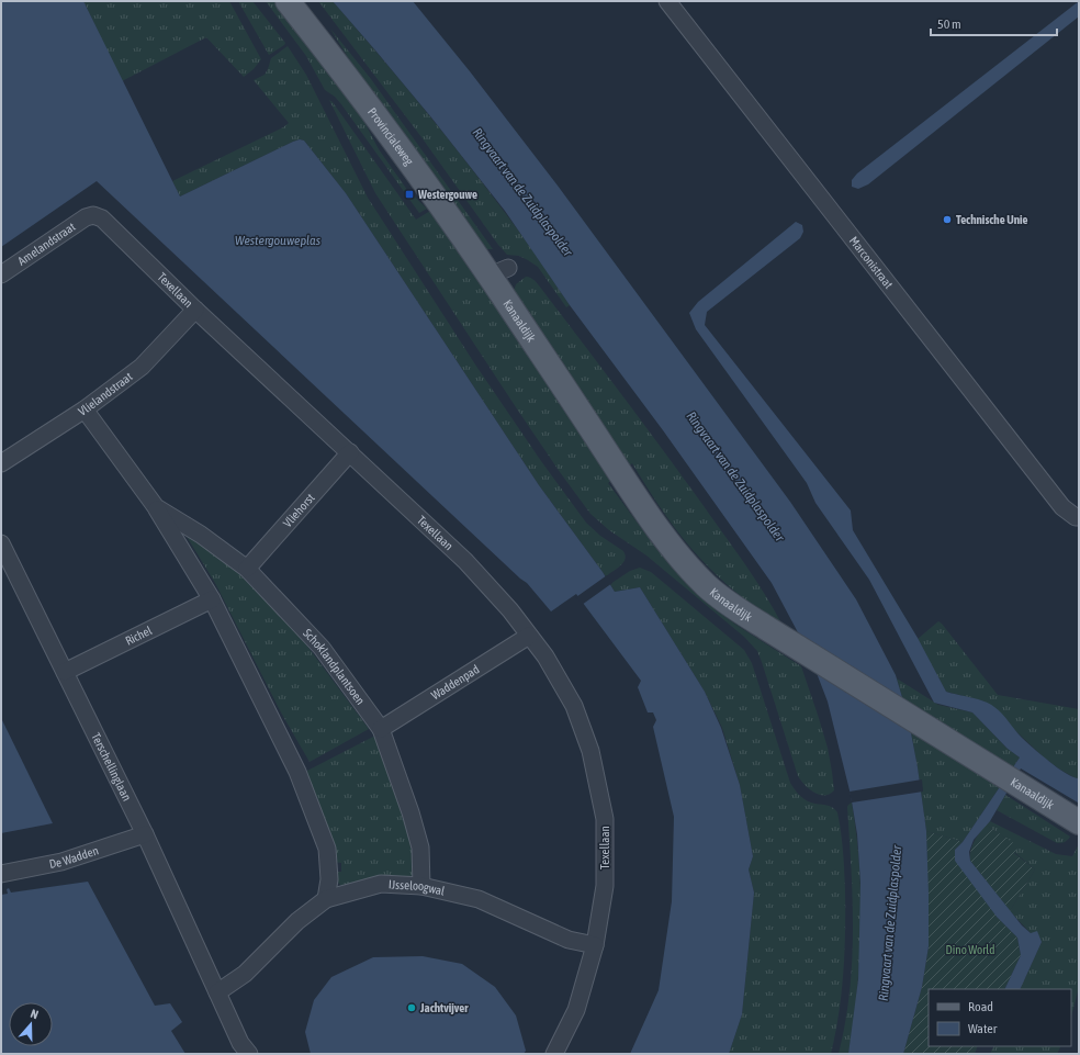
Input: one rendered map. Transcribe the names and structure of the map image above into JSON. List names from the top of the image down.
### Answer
{
  "streets": {
    "main road": ["Provincialeweg", "Kanaaldijk"],
    "street": [
      "Amelandstraat",
      "Marconistraat",
      "Texellaan",
      "Vlielandstraat",
      "Vliehorst",
      "Richel",
      "Schoklandplantsoen",
      "Waddenpad",
      "Terschellinglaan",
      "De Wadden",
      "IJsseloogwal"
    ]
  },
  "crossings": [
    ["Provincialeweg", "Kanaaldijk"],
    ["Amelandstraat", "Texellaan"],
    ["Texellaan", "Vlielandstraat"],
    ["Texellaan", "Vliehorst"],
    ["Texellaan", "Waddenpad"],
    ["Texellaan", "IJsseloogwal"],
    ["Vlielandstraat", "Schoklandplantsoen"],
    ["Vliehorst", "Schoklandplantsoen"],
    ["Richel", "Schoklandplantsoen"],
    ["Richel", "Terschellinglaan"],
    ["Schoklandplantsoen", "Waddenpad"],
    ["Schoklandplantsoen", "IJsseloogwal"],
    ["Terschellinglaan", "De Wadden"],
    ["Terschellinglaan", "IJsseloogwal"]
  ],
  "water": ["Ringvaart van de Zuidplaspolder", "Westergouweplas"],
  "parks": ["Dino World"],
  "places": {
    "transit": ["Westergouwe"],
    "other": ["Technische Unie", "Jachtvijver"]
  },
  "legend": ["Road", "Water"],
  "scale_bar": "50 m",
  "north": "top"
}
